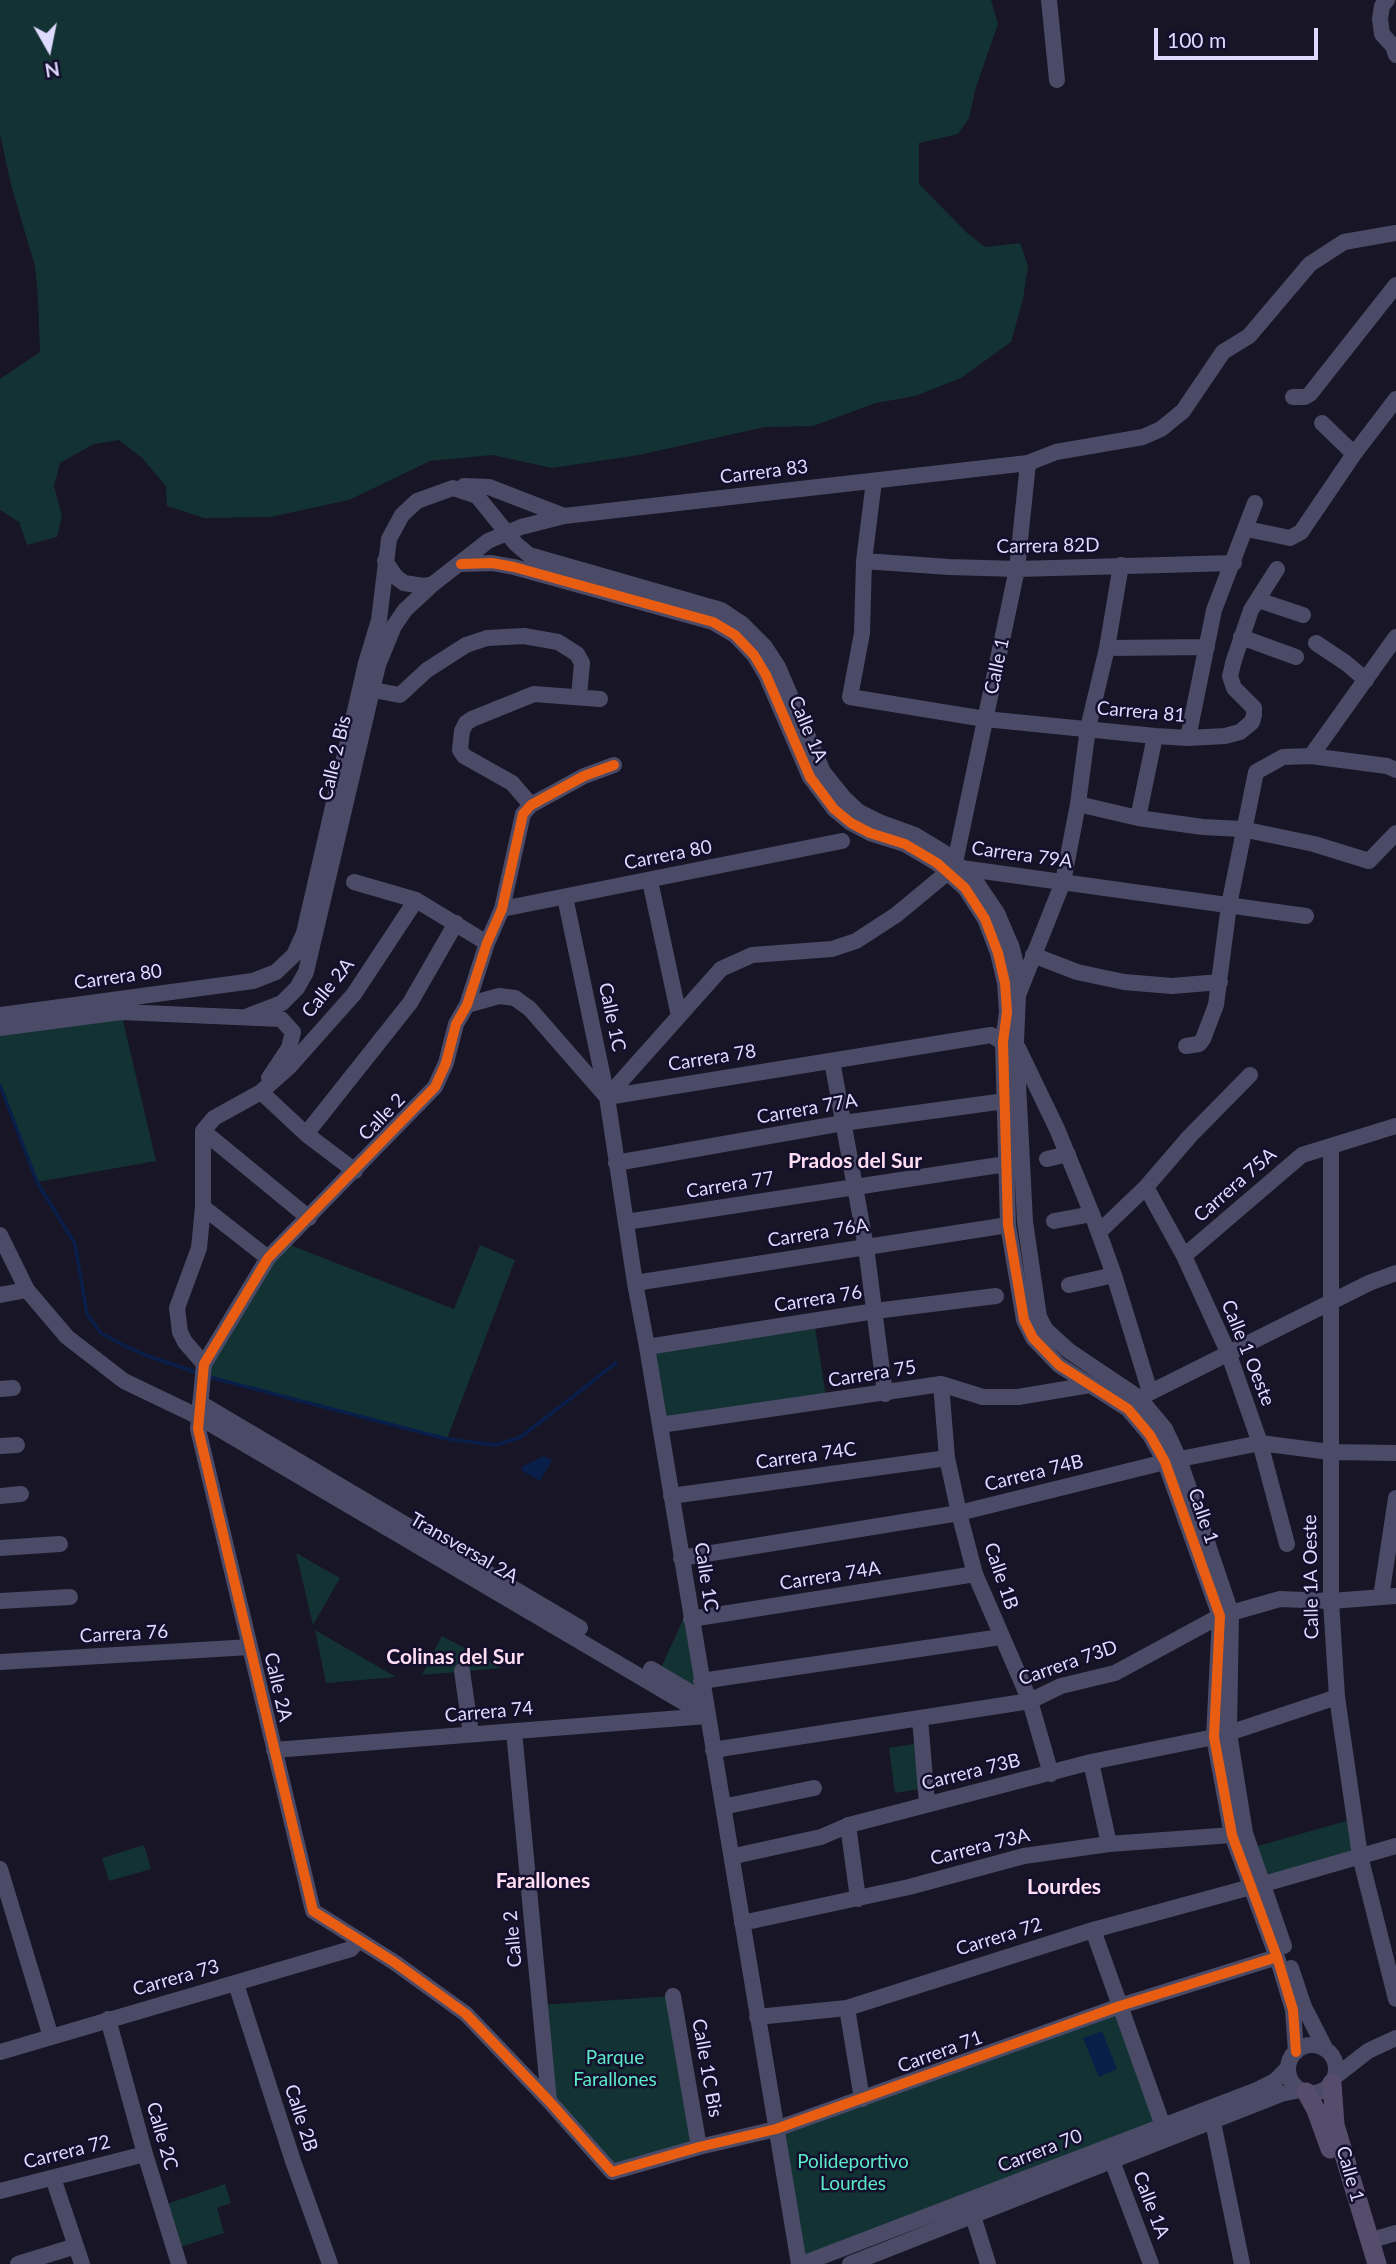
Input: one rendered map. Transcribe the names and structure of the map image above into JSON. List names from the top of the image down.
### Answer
{
  "streets": {
    "main road": ["Calle 1"],
    "street": [
      "Carrera 83",
      "Carrera 82D",
      "Carrera 81",
      "Calle 1A",
      "Calle 2 Bis",
      "Carrera 80",
      "Carrera 79A",
      "Calle 2A",
      "Calle 1C",
      "Carrera 78",
      "Carrera 77A",
      "Calle 2",
      "Carrera 77",
      "Carrera 75A",
      "Carrera 76A",
      "Carrera 76",
      "Calle 1 Oeste",
      "Carrera 75",
      "Carrera 74C",
      "Carrera 74B",
      "Transversal 2A",
      "Carrera 74A",
      "Calle 1B",
      "Calle 1A Oeste",
      "Carrera 73D",
      "Carrera 74",
      "Carrera 73B",
      "Carrera 73A",
      "Carrera 72",
      "Carrera 73",
      "Carrera 71",
      "Calle 1C Bis",
      "Calle 2B",
      "Calle 2C",
      "Carrera 70"
    ]
  },
  "crossings": [
    ["Carrera 83", "Calle 1"],
    ["Carrera 83", "Calle 1A"],
    ["Carrera 83", "Calle 2 Bis"],
    ["Carrera 82D", "Calle 1"],
    ["Carrera 82D", "Carrera 81"],
    ["Calle 1", "Carrera 81"],
    ["Calle 1", "Calle 1A"],
    ["Calle 1", "Carrera 79A"],
    ["Calle 1", "Carrera 78"],
    ["Calle 1", "Carrera 77A"],
    ["Calle 1", "Carrera 77"],
    ["Calle 1", "Carrera 76A"],
    ["Calle 1", "Carrera 75"],
    ["Calle 1", "Carrera 74B"],
    ["Calle 1", "Carrera 73D"],
    ["Calle 1", "Carrera 73B"],
    ["Calle 1", "Carrera 73A"],
    ["Calle 1", "Carrera 72"],
    ["Calle 1", "Carrera 71"],
    ["Calle 1", "Carrera 70"],
    ["Calle 1A", "Calle 2 Bis"],
    ["Calle 1A", "Carrera 78"],
    ["Calle 1A", "Carrera 70"],
    ["Calle 2 Bis", "Carrera 80"],
    ["Calle 2 Bis", "Calle 2A"],
    ["Carrera 80", "Calle 2A"],
    ["Carrera 80", "Calle 1C"],
    ["Carrera 80", "Calle 2"],
    ["Calle 2A", "Calle 2"],
    ["Calle 2A", "Carrera 76"],
    ["Calle 2A", "Transversal 2A"],
    ["Calle 2A", "Carrera 74"],
    ["Calle 2A", "Carrera 73"],
    ["Calle 2A", "Carrera 71"],
    ["Calle 1C", "Carrera 78"],
    ["Calle 1C", "Carrera 77A"],
    ["Calle 1C", "Carrera 77"],
    ["Calle 1C", "Carrera 76A"],
    ["Calle 1C", "Carrera 76"],
    ["Calle 1C", "Carrera 75"],
    ["Calle 1C", "Carrera 74C"],
    ["Calle 1C", "Carrera 74B"],
    ["Calle 1C", "Transversal 2A"],
    ["Calle 1C", "Carrera 74A"],
    ["Calle 1C", "Carrera 73D"],
    ["Calle 1C", "Carrera 74"],
    ["Calle 1C", "Carrera 73A"],
    ["Calle 1C", "Carrera 72"],
    ["Calle 1C", "Carrera 71"],
    ["Calle 1C", "Carrera 70"],
    ["Calle 2", "Transversal 2A"],
    ["Calle 2", "Carrera 74"],
    ["Carrera 75A", "Calle 1 Oeste"],
    ["Carrera 75A", "Calle 1A Oeste"],
    ["Calle 1 Oeste", "Carrera 74B"],
    ["Carrera 75", "Calle 1B"],
    ["Carrera 74C", "Calle 1B"],
    ["Carrera 74B", "Calle 1B"],
    ["Carrera 74B", "Calle 1A Oeste"],
    ["Transversal 2A", "Carrera 74"],
    ["Carrera 74A", "Calle 1B"],
    ["Calle 1B", "Carrera 73D"],
    ["Calle 1B", "Carrera 73B"],
    ["Calle 1A Oeste", "Carrera 73D"],
    ["Calle 1A Oeste", "Carrera 73B"],
    ["Calle 1A Oeste", "Carrera 72"],
    ["Carrera 72", "Calle 2C"],
    ["Carrera 73", "Calle 2B"],
    ["Carrera 73", "Calle 2C"],
    ["Carrera 71", "Calle 1C Bis"]
  ],
  "districts": [
    "Prados del Sur",
    "Colinas del Sur",
    "Farallones",
    "Lourdes"
  ],
  "parks": ["Parque Farallones", "Polideportivo Lourdes"],
  "scale_bar": "100 m",
  "north": "bottom"
}
